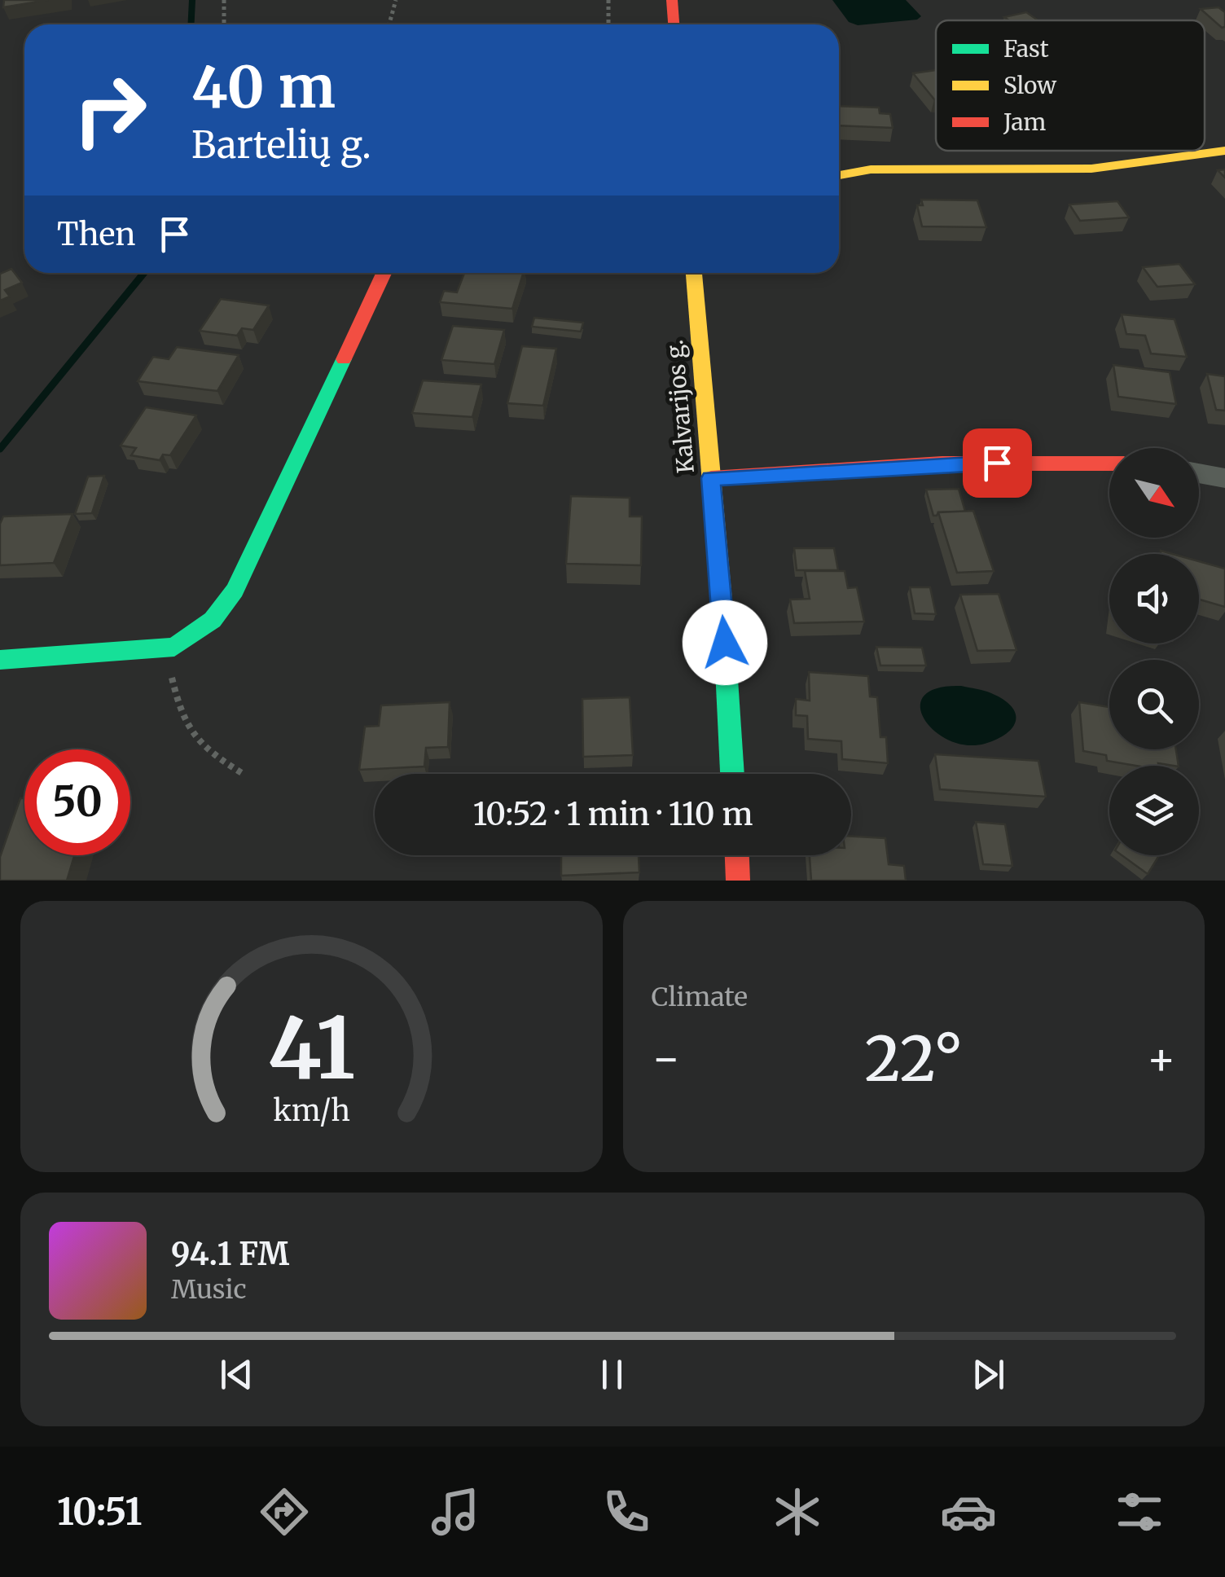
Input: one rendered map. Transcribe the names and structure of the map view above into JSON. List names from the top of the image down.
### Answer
{
  "streets": {
    "street": ["Kalvarijos g."]
  },
  "legend": ["Fast", "Slow", "Jam"],
  "north": "bottom right",
  "page": {
    "turn": ["40 m", "Bartelių g."],
    "then": "Then",
    "limit": "50",
    "trip": "10:52 · 1 min · 110 m",
    "tile": "Climate",
    "heat": ["−", "22°", "+"],
    "song": ["94.1 FM", "Music"],
    "tabs": "10:51",
    "gauge": ["41", "km/h"]
  }
}
